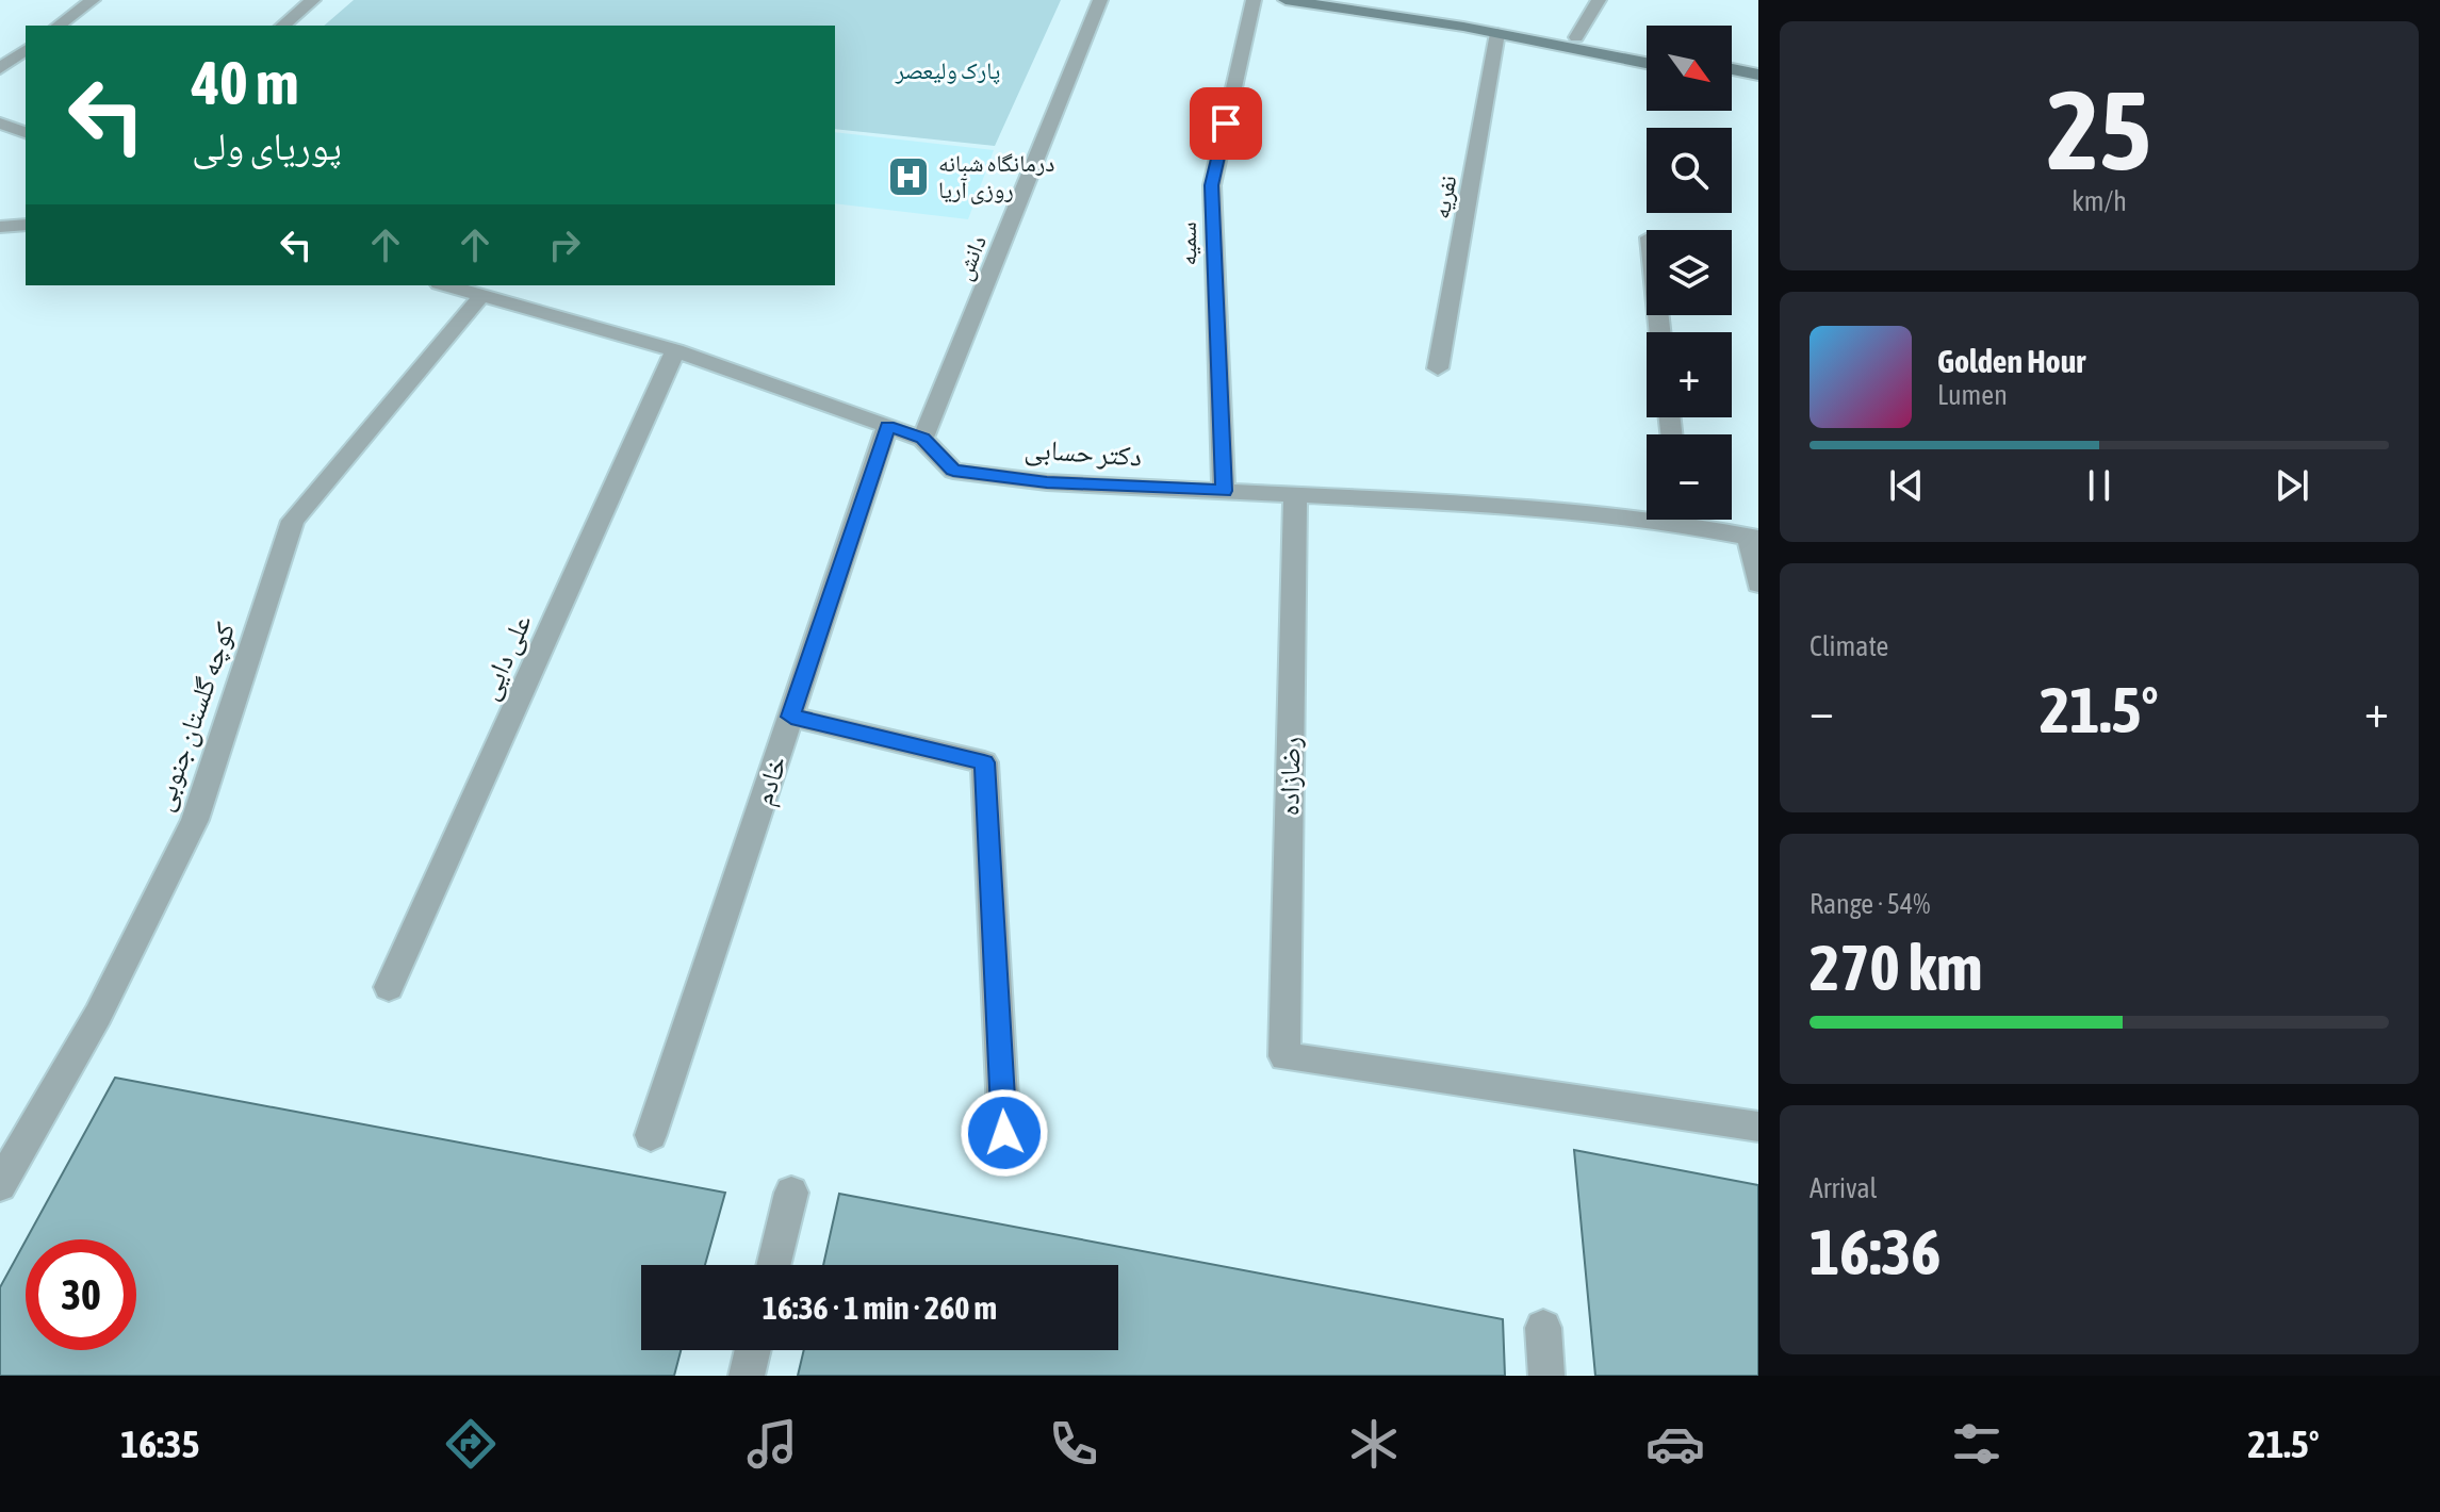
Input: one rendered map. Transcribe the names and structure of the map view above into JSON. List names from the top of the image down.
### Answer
{
  "streets": {
    "street": [
      "نفریه",
      "سمیه",
      "دانش",
      "دکتر حسابی",
      "علی دایی",
      "کوچه گلستان جنوبی",
      "رضازاده",
      "خادم"
    ]
  },
  "crossings": [
    ["سمیه", "دکتر حسابی"],
    ["دانش", "دکتر حسابی"],
    ["دکتر حسابی", "علی دایی"],
    ["دکتر حسابی", "کوچه گلستان جنوبی"],
    ["دکتر حسابی", "رضازاده"],
    ["دکتر حسابی", "خادم"]
  ],
  "parks": ["پارک ولیعصر"],
  "places": {
    "hospital": ["درمانگاه شبانه روزی آریا"]
  },
  "north": "bottom right",
  "page": {
    "tile": [
      ["25", "km/h"],
      "Climate",
      ["Range · 54%", "270 km"],
      ["Arrival", "16:36"]
    ],
    "map_buttons": ["+", "−"],
    "turn": ["40 m", "پوریای ولی"],
    "song": ["Golden Hour", "Lumen"],
    "heat": ["−", "21.5°", "+"],
    "limit": "30",
    "trip": "16:36 · 1 min · 260 m",
    "tabs": ["16:35", "21.5°"]
  }
}
